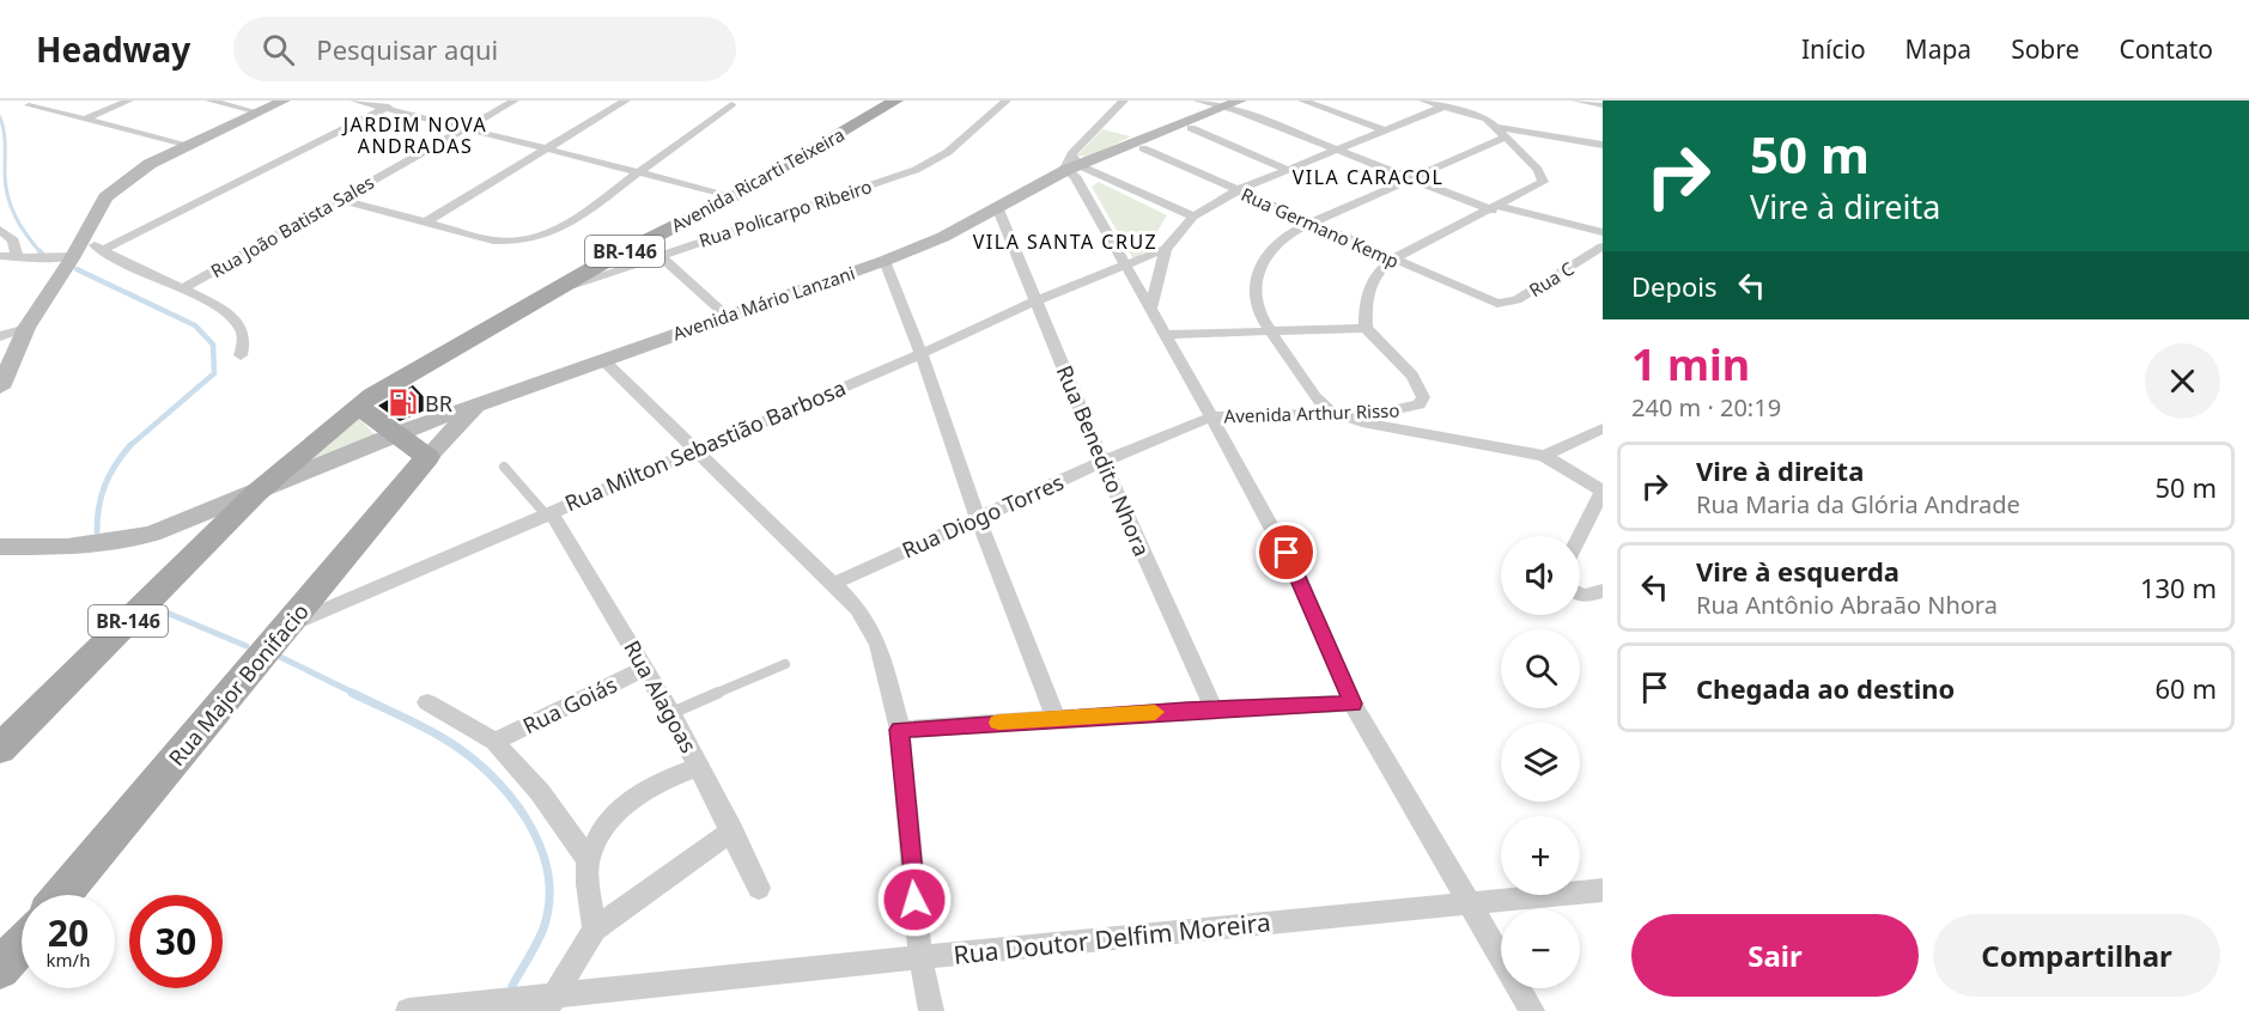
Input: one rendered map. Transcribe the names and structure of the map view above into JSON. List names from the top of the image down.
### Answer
{
  "streets": {
    "main road": ["Avenida Ricarti Teixeira", "BR-146", "Rua Major Bonifacio"],
    "street": [
      "Rua Policarpo Ribeiro",
      "Rua João Batista Sales",
      "Rua Germano Kemp",
      "Rua C",
      "Avenida Mário Lanzani",
      "Avenida Arthur Risso",
      "Rua Milton Sebastião Barbosa",
      "Rua Benedito Nhora",
      "Rua Diogo Torres",
      "Rua Alagoas",
      "Rua Goiás",
      "Rua Doutor Delfim Moreira"
    ]
  },
  "crossings": [
    ["Avenida Ricarti Teixeira", "Rua Policarpo Ribeiro"],
    ["Avenida Ricarti Teixeira", "BR-146"],
    ["Rua Germano Kemp", "Rua C"],
    ["Rua Germano Kemp", "Avenida Mário Lanzani"],
    ["BR-146", "Avenida Mário Lanzani"],
    ["Avenida Mário Lanzani", "Rua Benedito Nhora"],
    ["Avenida Mário Lanzani", "Rua Major Bonifacio"],
    ["Avenida Arthur Risso", "Rua Diogo Torres"],
    ["Rua Milton Sebastião Barbosa", "Rua Benedito Nhora"],
    ["Rua Milton Sebastião Barbosa", "Rua Major Bonifacio"],
    ["Rua Milton Sebastião Barbosa", "Rua Alagoas"],
    ["Rua Benedito Nhora", "Rua Diogo Torres"],
    ["Rua Alagoas", "Rua Goiás"]
  ],
  "districts": ["JARDIM NOVA ANDRADAS", "VILA CARACOL", "VILA SANTA CRUZ"],
  "places": {
    "fuel station": ["BR"]
  },
  "page": {
    "header": "Headway",
    "search": "Pesquisar aqui",
    "nav": [
      "Início",
      "Mapa",
      "Sobre",
      "Contato"
    ],
    "turn": ["50 m", "Vire à direita"],
    "then": "Depois",
    "heading": ["1 min", "240 m · 20:19"],
    "list": [
      {
        "name": "Vire à direita",
        "note": "Rua Maria da Glória Andrade",
        "value": "50 m"
      },
      {
        "name": "Vire à esquerda",
        "note": "Rua Antônio Abraão Nhora",
        "value": "130 m"
      },
      {
        "name": "Chegada ao destino",
        "value": "60 m"
      }
    ],
    "map_buttons": ["+", "−"],
    "speed": "20 km/h",
    "limit": "30",
    "buttons": ["Sair", "Compartilhar"]
  }
}
